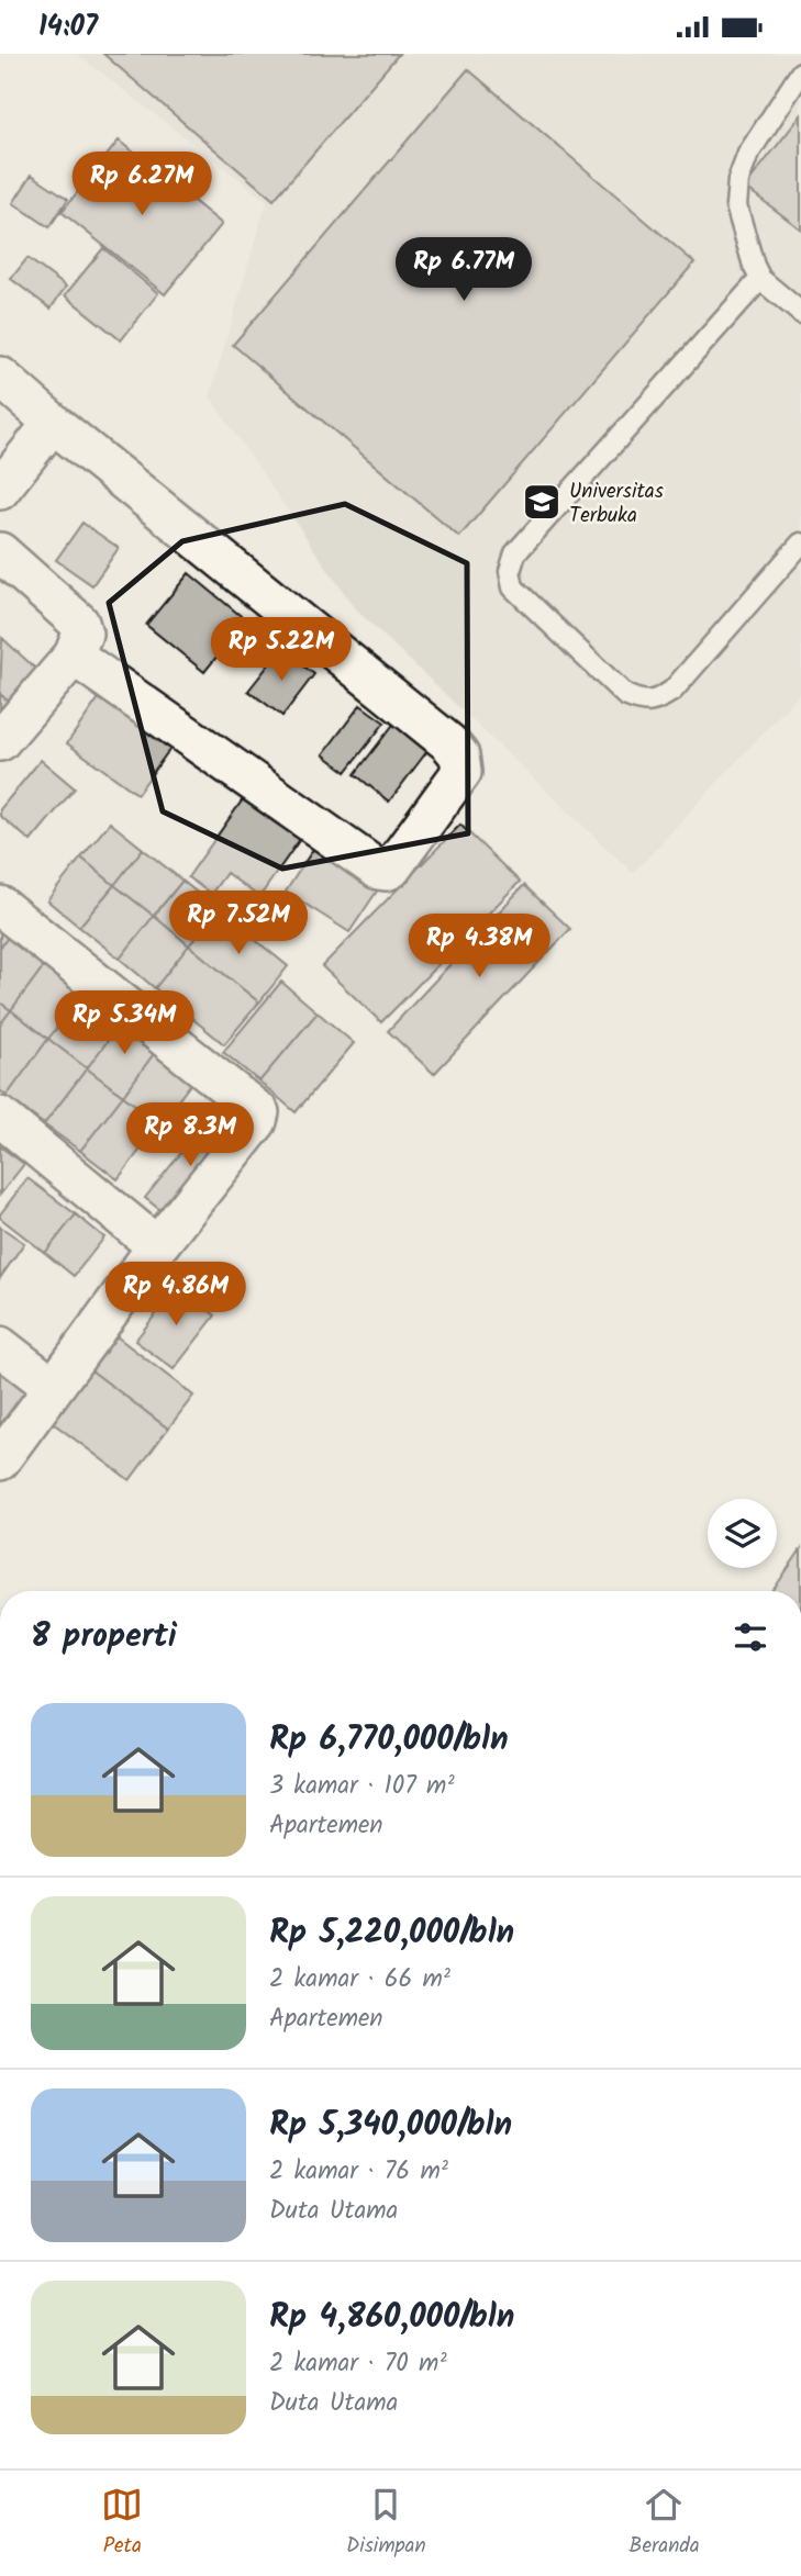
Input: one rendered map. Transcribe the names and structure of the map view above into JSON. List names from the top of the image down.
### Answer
{
  "places": {
    "school or university": ["Universitas Terbuka"]
  },
  "page": {
    "status": "14:07",
    "price": [
      "Rp 6.27M",
      "Rp 6.77M",
      "Rp 5.22M",
      "Rp 7.52M",
      "Rp 4.38M",
      "Rp 5.34M",
      "Rp 8.3M",
      "Rp 4.86M"
    ],
    "heading": "8 properti",
    "list": [
      {
        "name": "Rp 6,770,000/bln",
        "note": "3 kamar · 107 m² · Apartemen"
      },
      {
        "name": "Rp 5,220,000/bln",
        "note": "2 kamar · 66 m² · Apartemen"
      },
      {
        "name": "Rp 5,340,000/bln",
        "note": "2 kamar · 76 m² · Duta Utama"
      },
      {
        "name": "Rp 4,860,000/bln",
        "note": "2 kamar · 70 m² · Duta Utama"
      }
    ],
    "tabs": ["Peta", "Disimpan", "Beranda"]
  }
}
